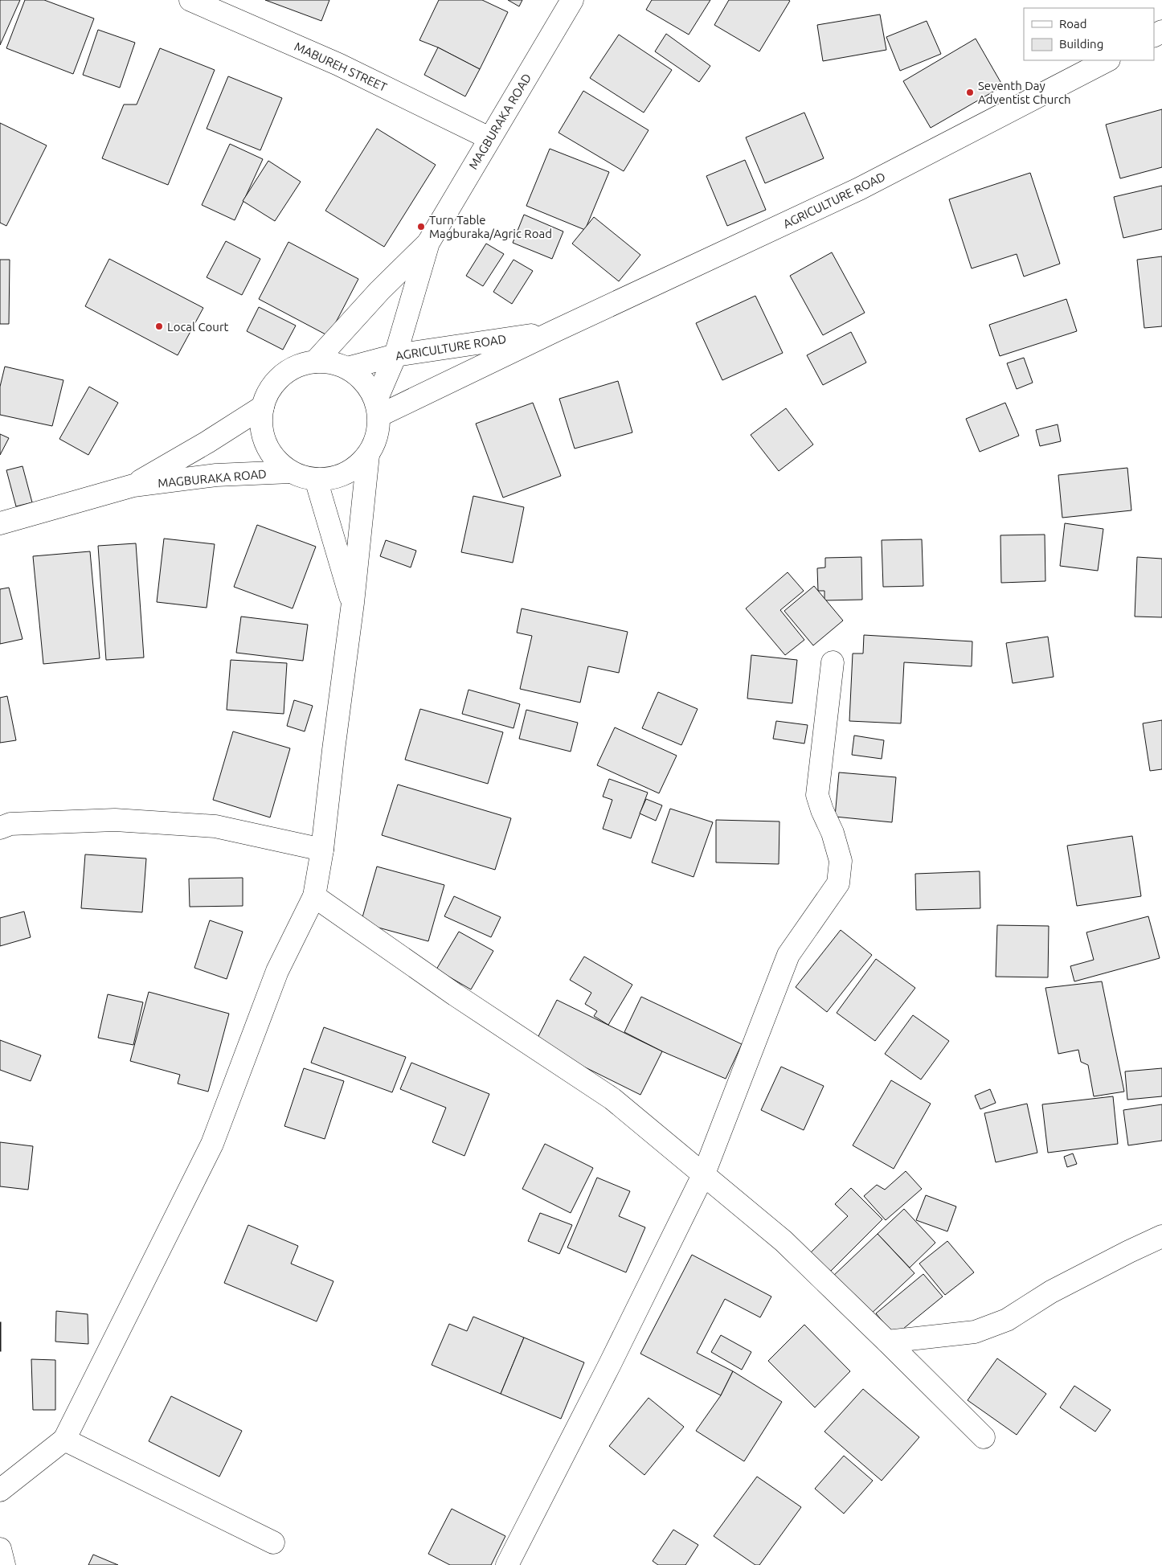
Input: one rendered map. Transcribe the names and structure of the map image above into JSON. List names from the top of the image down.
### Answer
{
  "streets": {
    "street": ["MABUREH STREET", "MAGBURAKA ROAD", "AGRICULTURE ROAD"]
  },
  "crossings": [
    ["MABUREH STREET", "MAGBURAKA ROAD"],
    ["MAGBURAKA ROAD", "AGRICULTURE ROAD"]
  ],
  "places": ["Seventh Day Adventist Church", "Turn Table Magburaka/Agric Road", "Local Court"],
  "legend": ["Road", "Building"]
}
